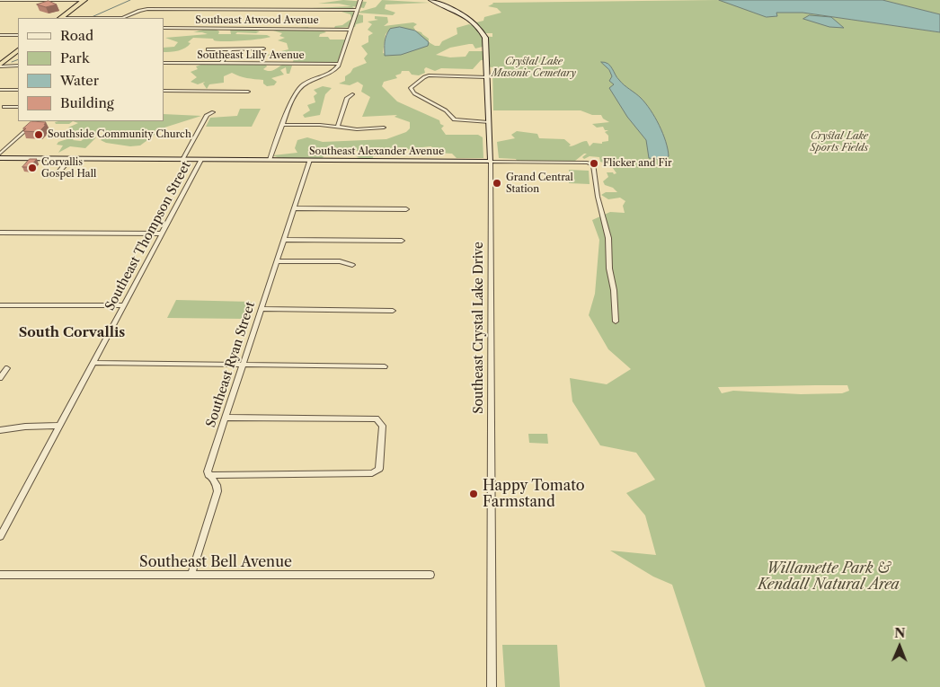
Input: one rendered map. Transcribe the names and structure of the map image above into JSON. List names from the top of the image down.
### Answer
{
  "streets": {
    "street": [
      "Southeast Atwood Avenue",
      "Southeast Lilly Avenue",
      "Southeast Alexander Avenue",
      "Southeast Thompson Street",
      "Southeast Crystal Lake Drive",
      "Southeast Ryan Street",
      "Southeast Bell Avenue"
    ]
  },
  "crossings": [
    ["Southeast Alexander Avenue", "Southeast Thompson Street"],
    ["Southeast Alexander Avenue", "Southeast Crystal Lake Drive"],
    ["Southeast Alexander Avenue", "Southeast Ryan Street"]
  ],
  "districts": ["South Corvallis"],
  "parks": ["Crystal Lake Masonic Cemetary", "Crystal Lake Sports Fields", "Willamette Park & Kendall Natural Area"],
  "places": [
    "Southside Community Church",
    "Flicker and Fir",
    "Corvallis Gospel Hall",
    "Grand Central Station",
    "Happy Tomato Farmstand"
  ],
  "legend": [
    "Road",
    "Park",
    "Water",
    "Building"
  ],
  "north": "top"
}
